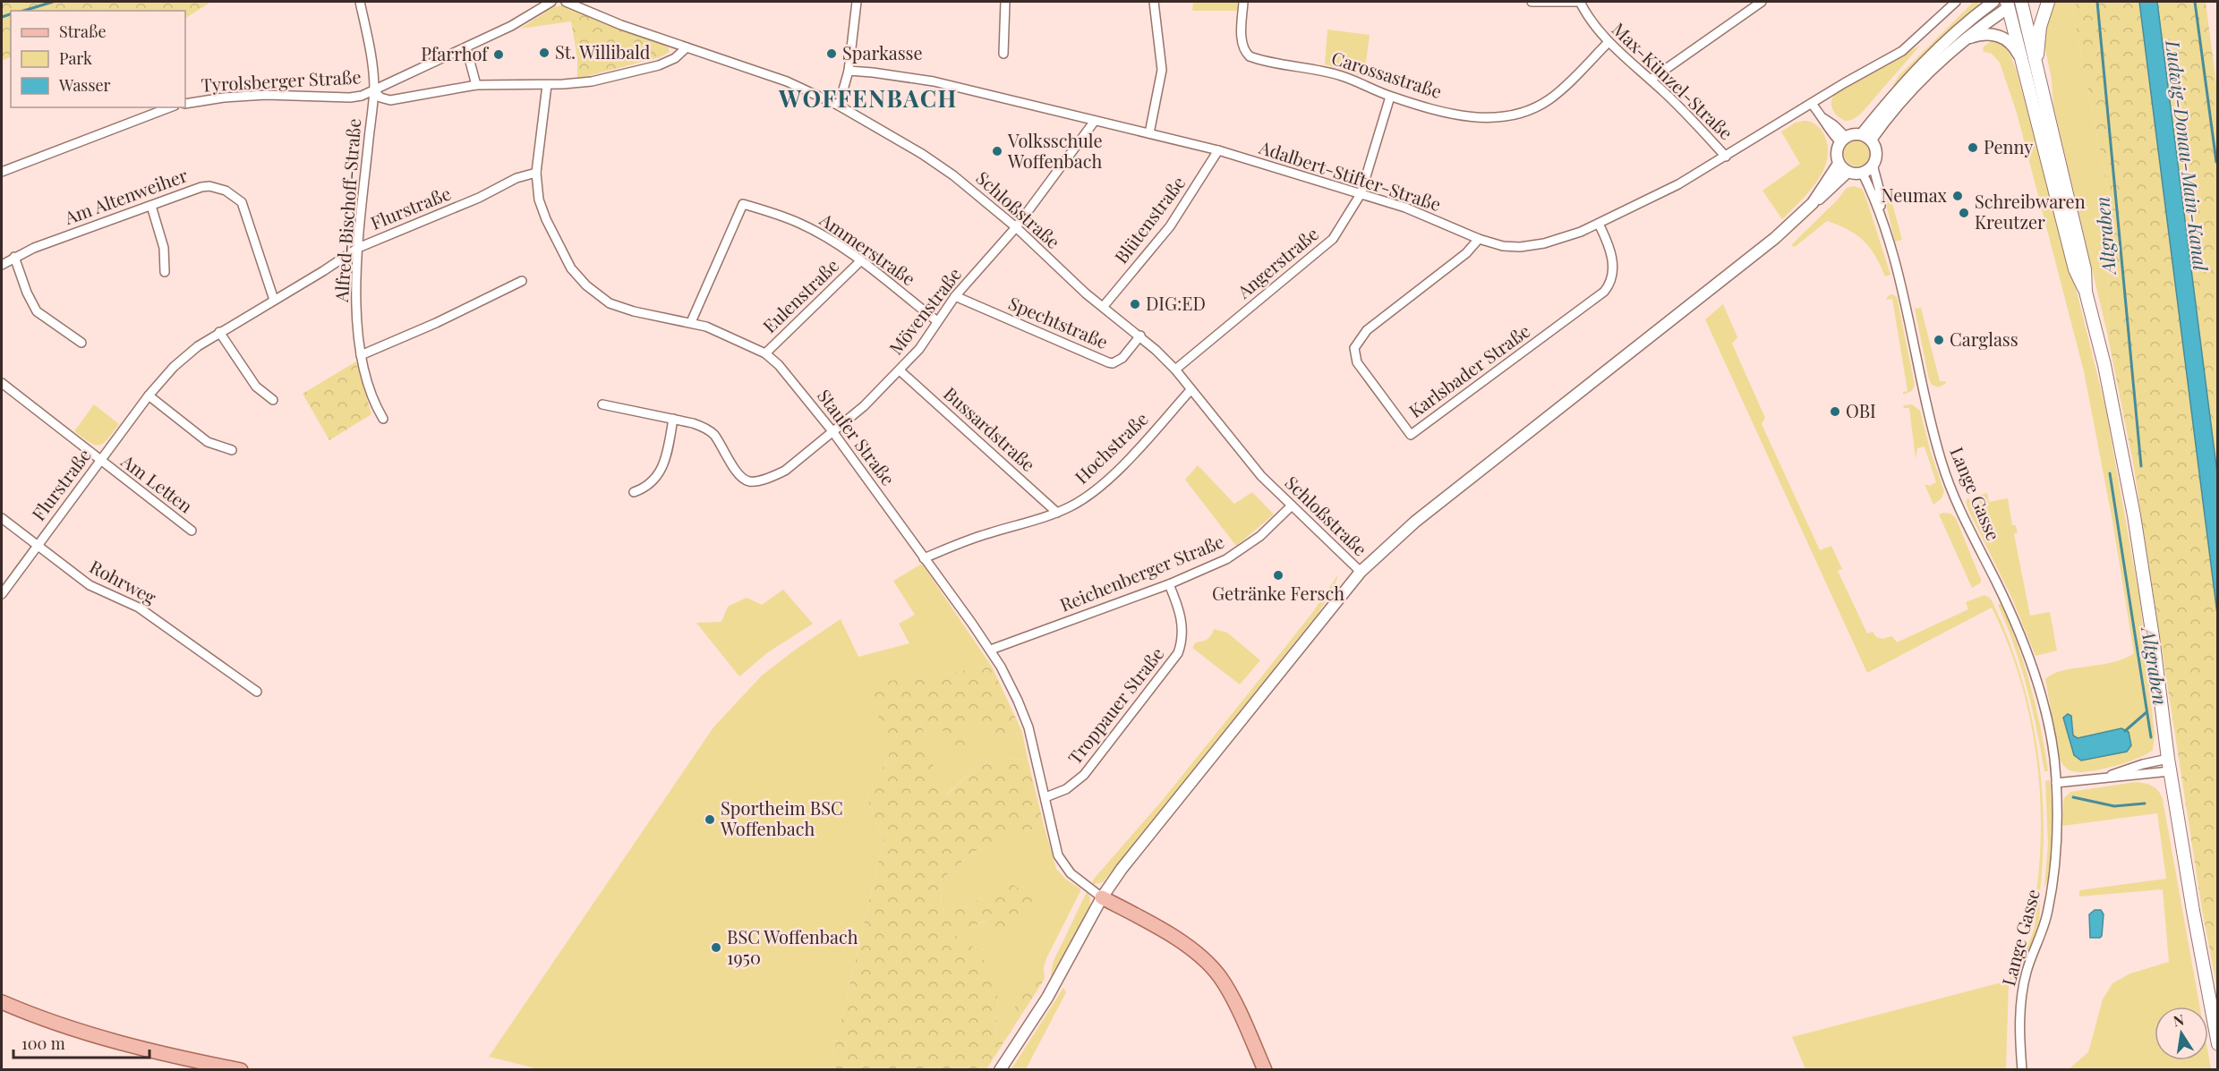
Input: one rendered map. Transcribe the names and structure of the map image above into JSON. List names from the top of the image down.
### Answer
{
  "streets": {
    "street": [
      "Carossastraße",
      "Tyrolsberger Straße",
      "Max-Künzel-Straße",
      "Adalbert-Stifter-Straße",
      "Am Altenweiher",
      "Flurstraße",
      "Alfred-Bischoff-Straße",
      "Schloßstraße",
      "Blütenstraße",
      "Ammerstraße",
      "Angerstraße",
      "Eulenstraße",
      "Mövenstraße",
      "Spechtstraße",
      "Karlsbader Straße",
      "Bussardstraße",
      "Staufer Straße",
      "Hochstraße",
      "Am Letten",
      "Lange Gasse",
      "Reichenberger Straße",
      "Rohrweg",
      "Troppauer Straße"
    ]
  },
  "crossings": [
    ["Carossastraße", "Max-Künzel-Straße"],
    ["Carossastraße", "Angerstraße"],
    ["Tyrolsberger Straße", "Alfred-Bischoff-Straße"],
    ["Max-Künzel-Straße", "Adalbert-Stifter-Straße"],
    ["Adalbert-Stifter-Straße", "Blütenstraße"],
    ["Adalbert-Stifter-Straße", "Angerstraße"],
    ["Adalbert-Stifter-Straße", "Mövenstraße"],
    ["Adalbert-Stifter-Straße", "Karlsbader Straße"],
    ["Am Altenweiher", "Flurstraße"],
    ["Flurstraße", "Alfred-Bischoff-Straße"],
    ["Flurstraße", "Staufer Straße"],
    ["Flurstraße", "Am Letten"],
    ["Flurstraße", "Rohrweg"],
    ["Schloßstraße", "Blütenstraße"],
    ["Schloßstraße", "Angerstraße"],
    ["Schloßstraße", "Mövenstraße"],
    ["Schloßstraße", "Spechtstraße"],
    ["Schloßstraße", "Hochstraße"],
    ["Schloßstraße", "Reichenberger Straße"],
    ["Ammerstraße", "Eulenstraße"],
    ["Ammerstraße", "Mövenstraße"],
    ["Ammerstraße", "Staufer Straße"],
    ["Eulenstraße", "Staufer Straße"],
    ["Mövenstraße", "Spechtstraße"],
    ["Mövenstraße", "Bussardstraße"],
    ["Mövenstraße", "Staufer Straße"],
    ["Bussardstraße", "Hochstraße"],
    ["Staufer Straße", "Hochstraße"],
    ["Staufer Straße", "Reichenberger Straße"],
    ["Staufer Straße", "Troppauer Straße"],
    ["Reichenberger Straße", "Troppauer Straße"]
  ],
  "districts": ["WOFFENBACH"],
  "water": ["Ludwig-Donau-Main-Kanal", "Altgraben"],
  "places": [
    "St. Willibald",
    "Sparkasse",
    "Pfarrhof",
    "Penny",
    "Volksschule Woffenbach",
    "Neumax",
    "Schreibwaren Kreutzer",
    "DIG:ED",
    "Carglass",
    "OBI",
    "Getränke Fersch",
    "Sportheim BSC Woffenbach",
    "BSC Woffenbach 1950"
  ],
  "legend": ["Straße", "Park", "Wasser"],
  "scale_bar": "100 m",
  "north": "top"
}
